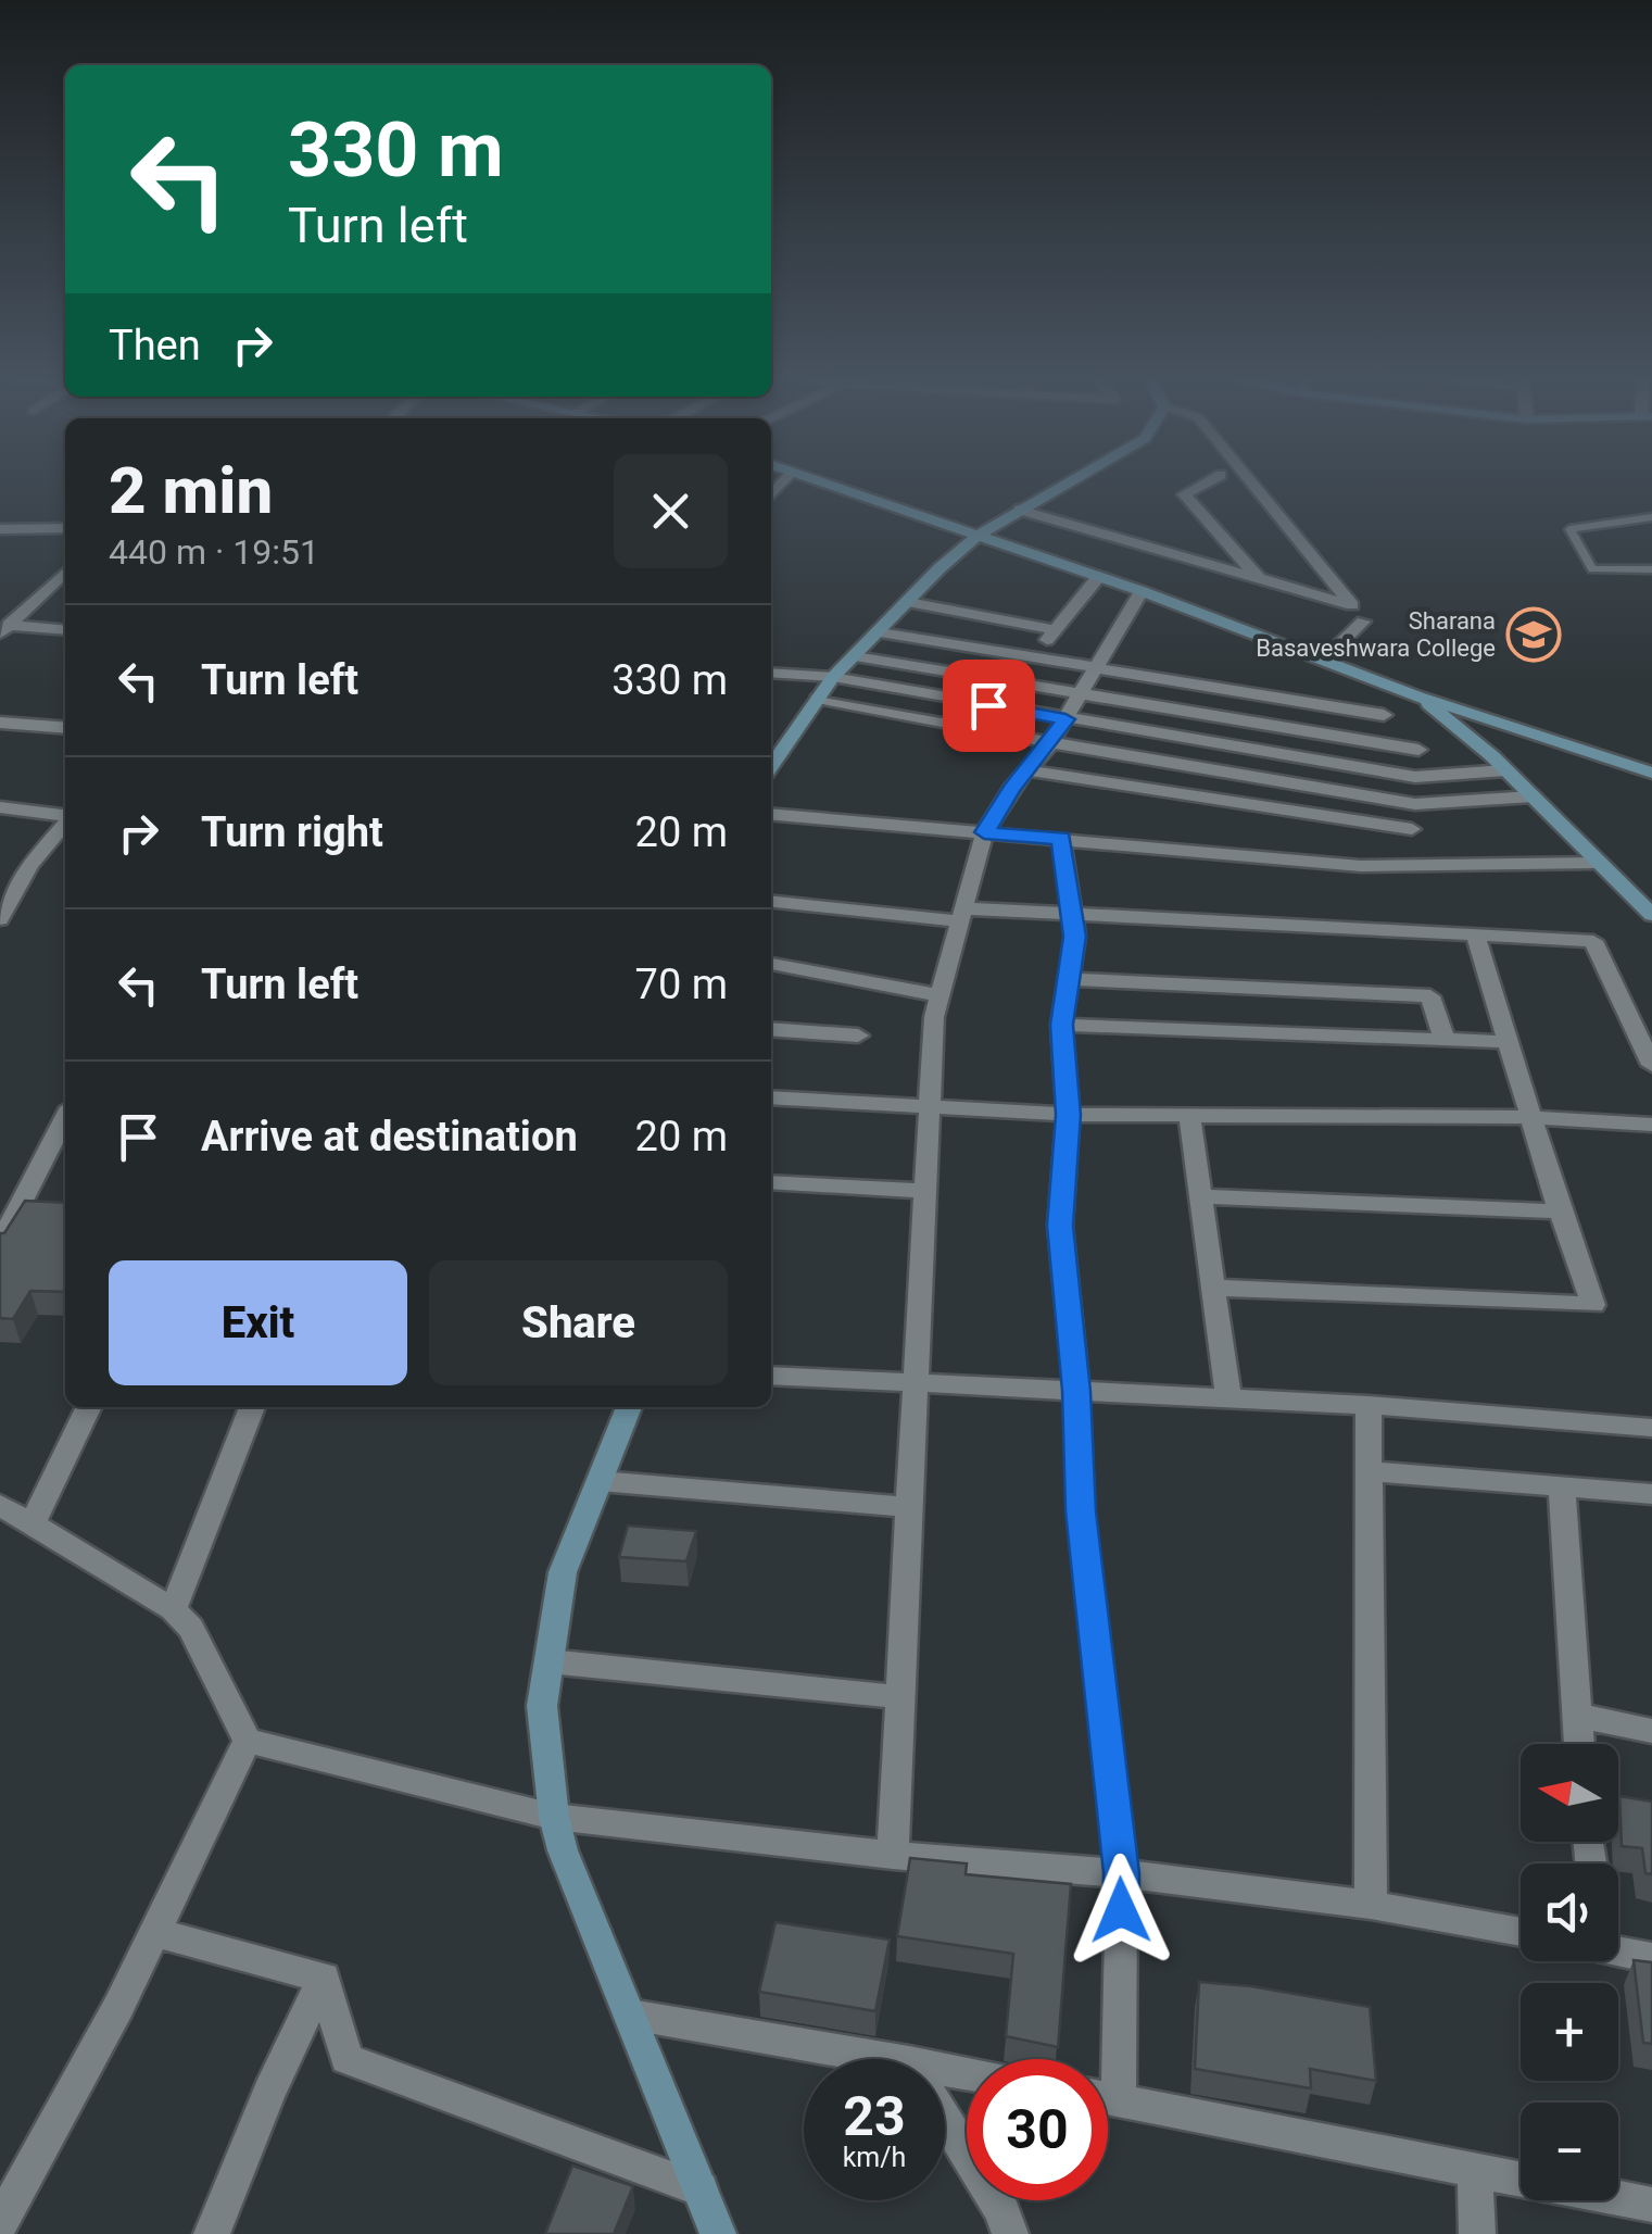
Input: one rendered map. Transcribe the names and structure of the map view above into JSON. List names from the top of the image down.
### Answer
{
  "places": {
    "school or university": ["Sharana Basaveshwara College"]
  },
  "north": "left",
  "page": {
    "turn": ["330 m", "Turn left"],
    "then": "Then",
    "heading": ["2 min", "440 m · 19:51"],
    "list": [
      {
        "name": "Turn left",
        "value": "330 m"
      },
      {
        "name": "Turn right",
        "value": "20 m"
      },
      {
        "name": "Turn left",
        "value": "70 m"
      },
      {
        "name": "Arrive at destination",
        "value": "20 m"
      }
    ],
    "buttons": ["Exit", "Share"],
    "map_buttons": ["+", "−"],
    "speed": "23 km/h",
    "limit": "30"
  }
}
